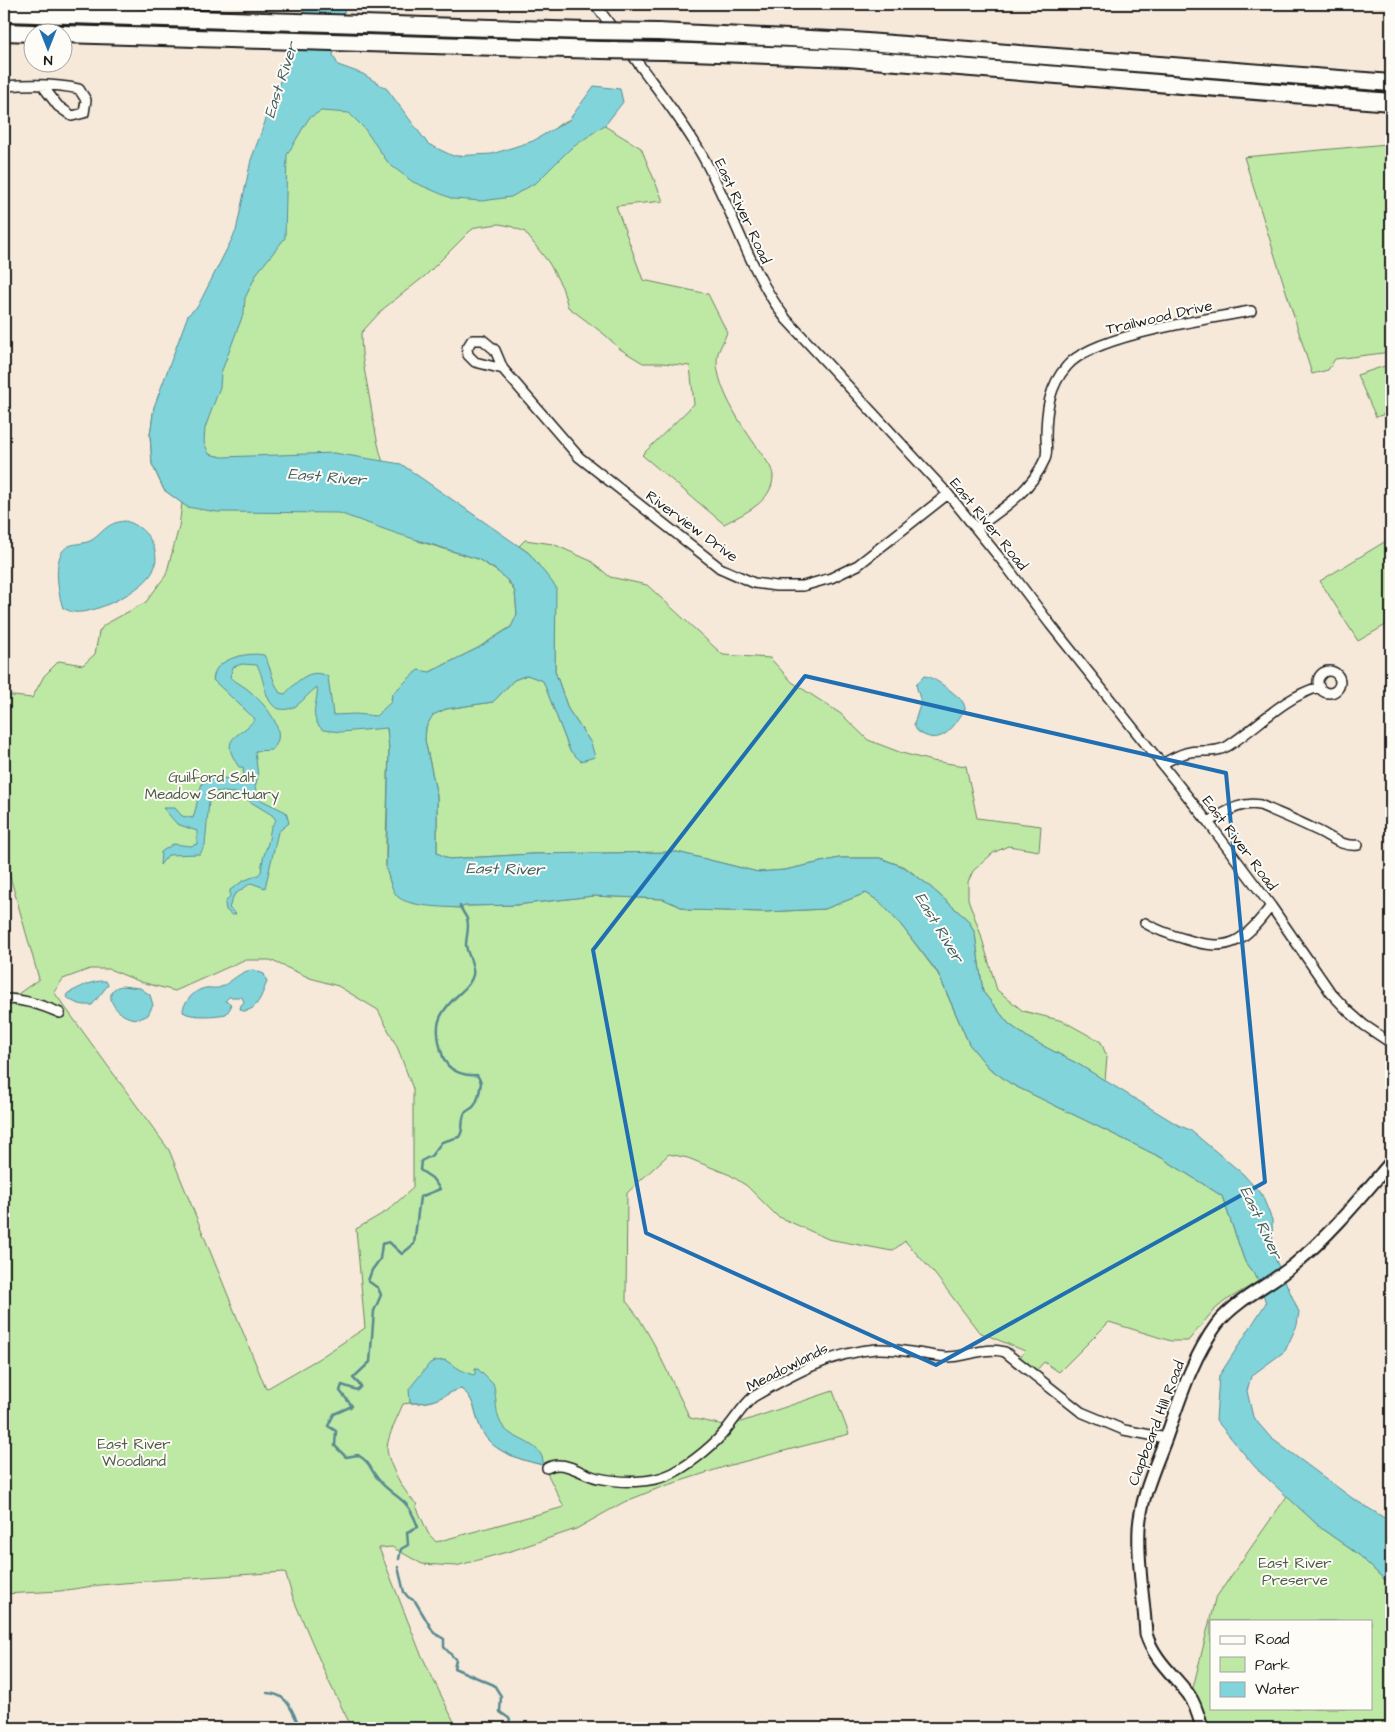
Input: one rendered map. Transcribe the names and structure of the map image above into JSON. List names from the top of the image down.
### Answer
{
  "streets": {
    "street": [
      "East River Road",
      "Trailwood Drive",
      "Riverview Drive",
      "Meadowlands",
      "Clapboard Hill Road"
    ]
  },
  "crossings": [
    ["East River Road", "Trailwood Drive"],
    ["East River Road", "Riverview Drive"],
    ["Meadowlands", "Clapboard Hill Road"]
  ],
  "water": ["East River"],
  "parks": ["Guilford Salt Meadow Sanctuary", "East River Woodland", "East River Preserve"],
  "legend": ["Road", "Park", "Water"],
  "north": "bottom"
}
